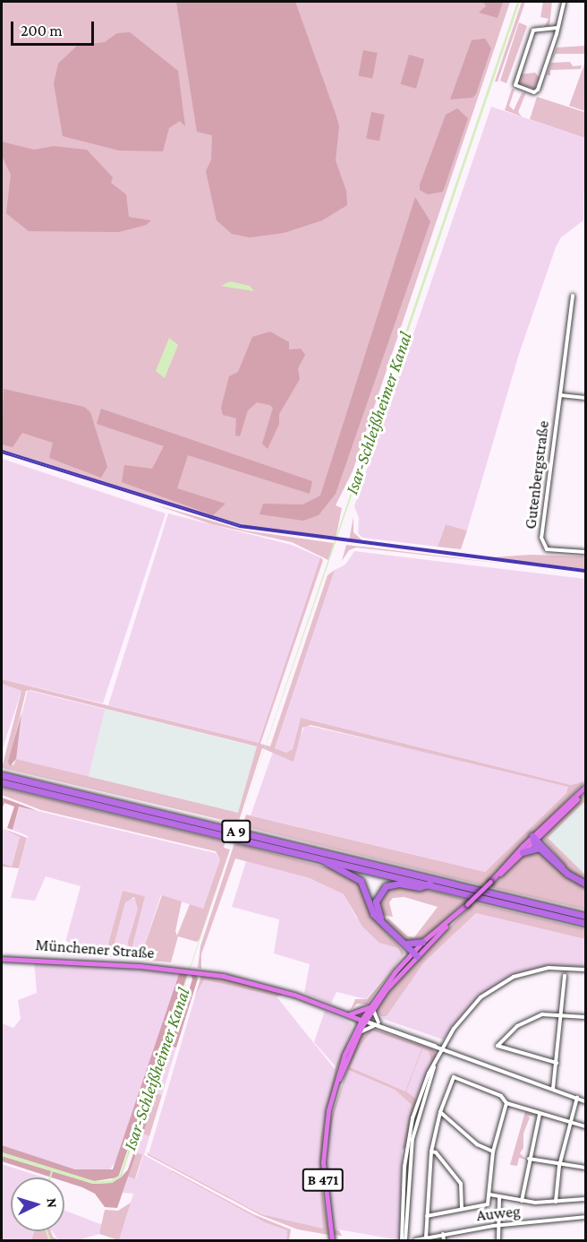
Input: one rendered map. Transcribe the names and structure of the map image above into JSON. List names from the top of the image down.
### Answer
{
  "streets": {
    "highway": ["A 9"],
    "main road": ["Münchener Straße", "B 471"],
    "street": ["Gutenbergstraße", "Auweg"]
  },
  "water": ["Isar-Schleißheimer Kanal"],
  "scale_bar": "200 m",
  "north": "right"
}
